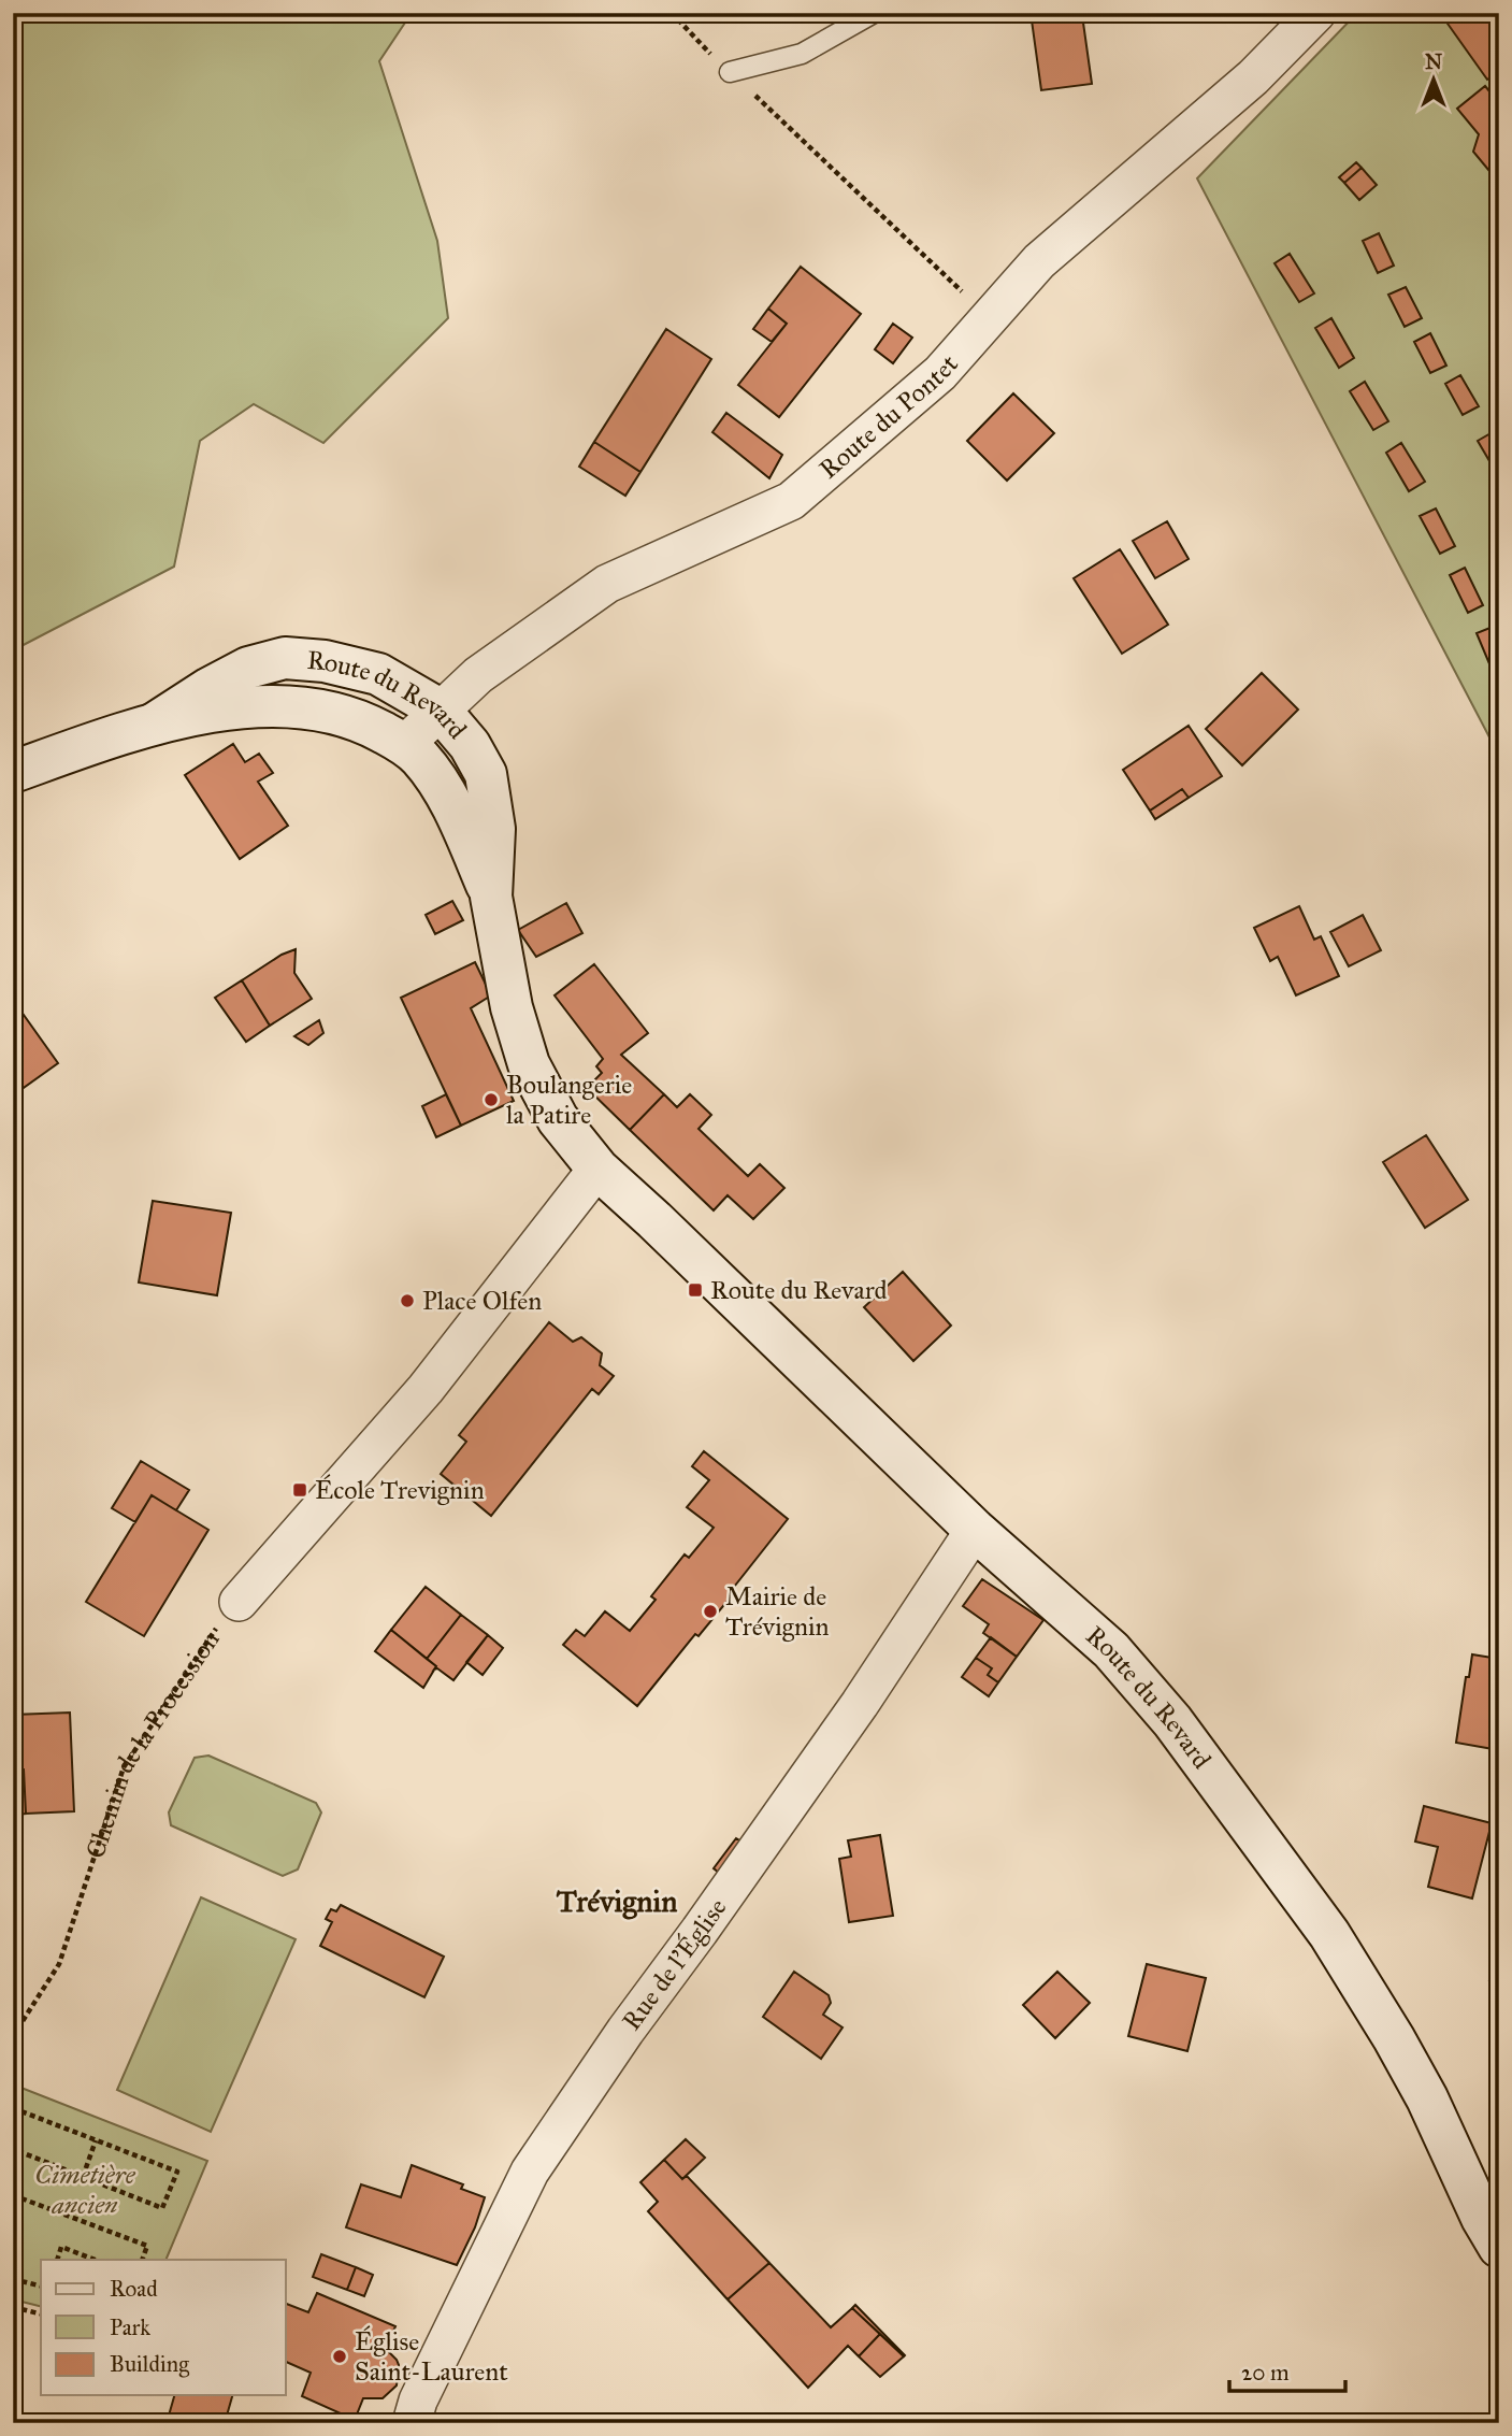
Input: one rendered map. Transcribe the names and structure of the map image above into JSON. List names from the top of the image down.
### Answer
{
  "streets": {
    "main road": ["Route du Revard"],
    "street": ["Route du Pontet", "Chemin de la Procession", "Rue de l'Église"]
  },
  "crossings": [
    ["Route du Pontet", "Route du Revard"],
    ["Route du Revard", "Chemin de la Procession"],
    ["Route du Revard", "Rue de l'Église"]
  ],
  "districts": ["Trévignin"],
  "parks": ["Cimetière ancien"],
  "places": {
    "other": [
      "Boulangerie la Patire",
      "Place Olfen",
      "Mairie de Trévignin",
      "Église Saint-Laurent"
    ],
    "transit": ["Route du Revard", "École Trevignin"]
  },
  "legend": ["Road", "Park", "Building"],
  "scale_bar": "20 m",
  "north": "top"
}
